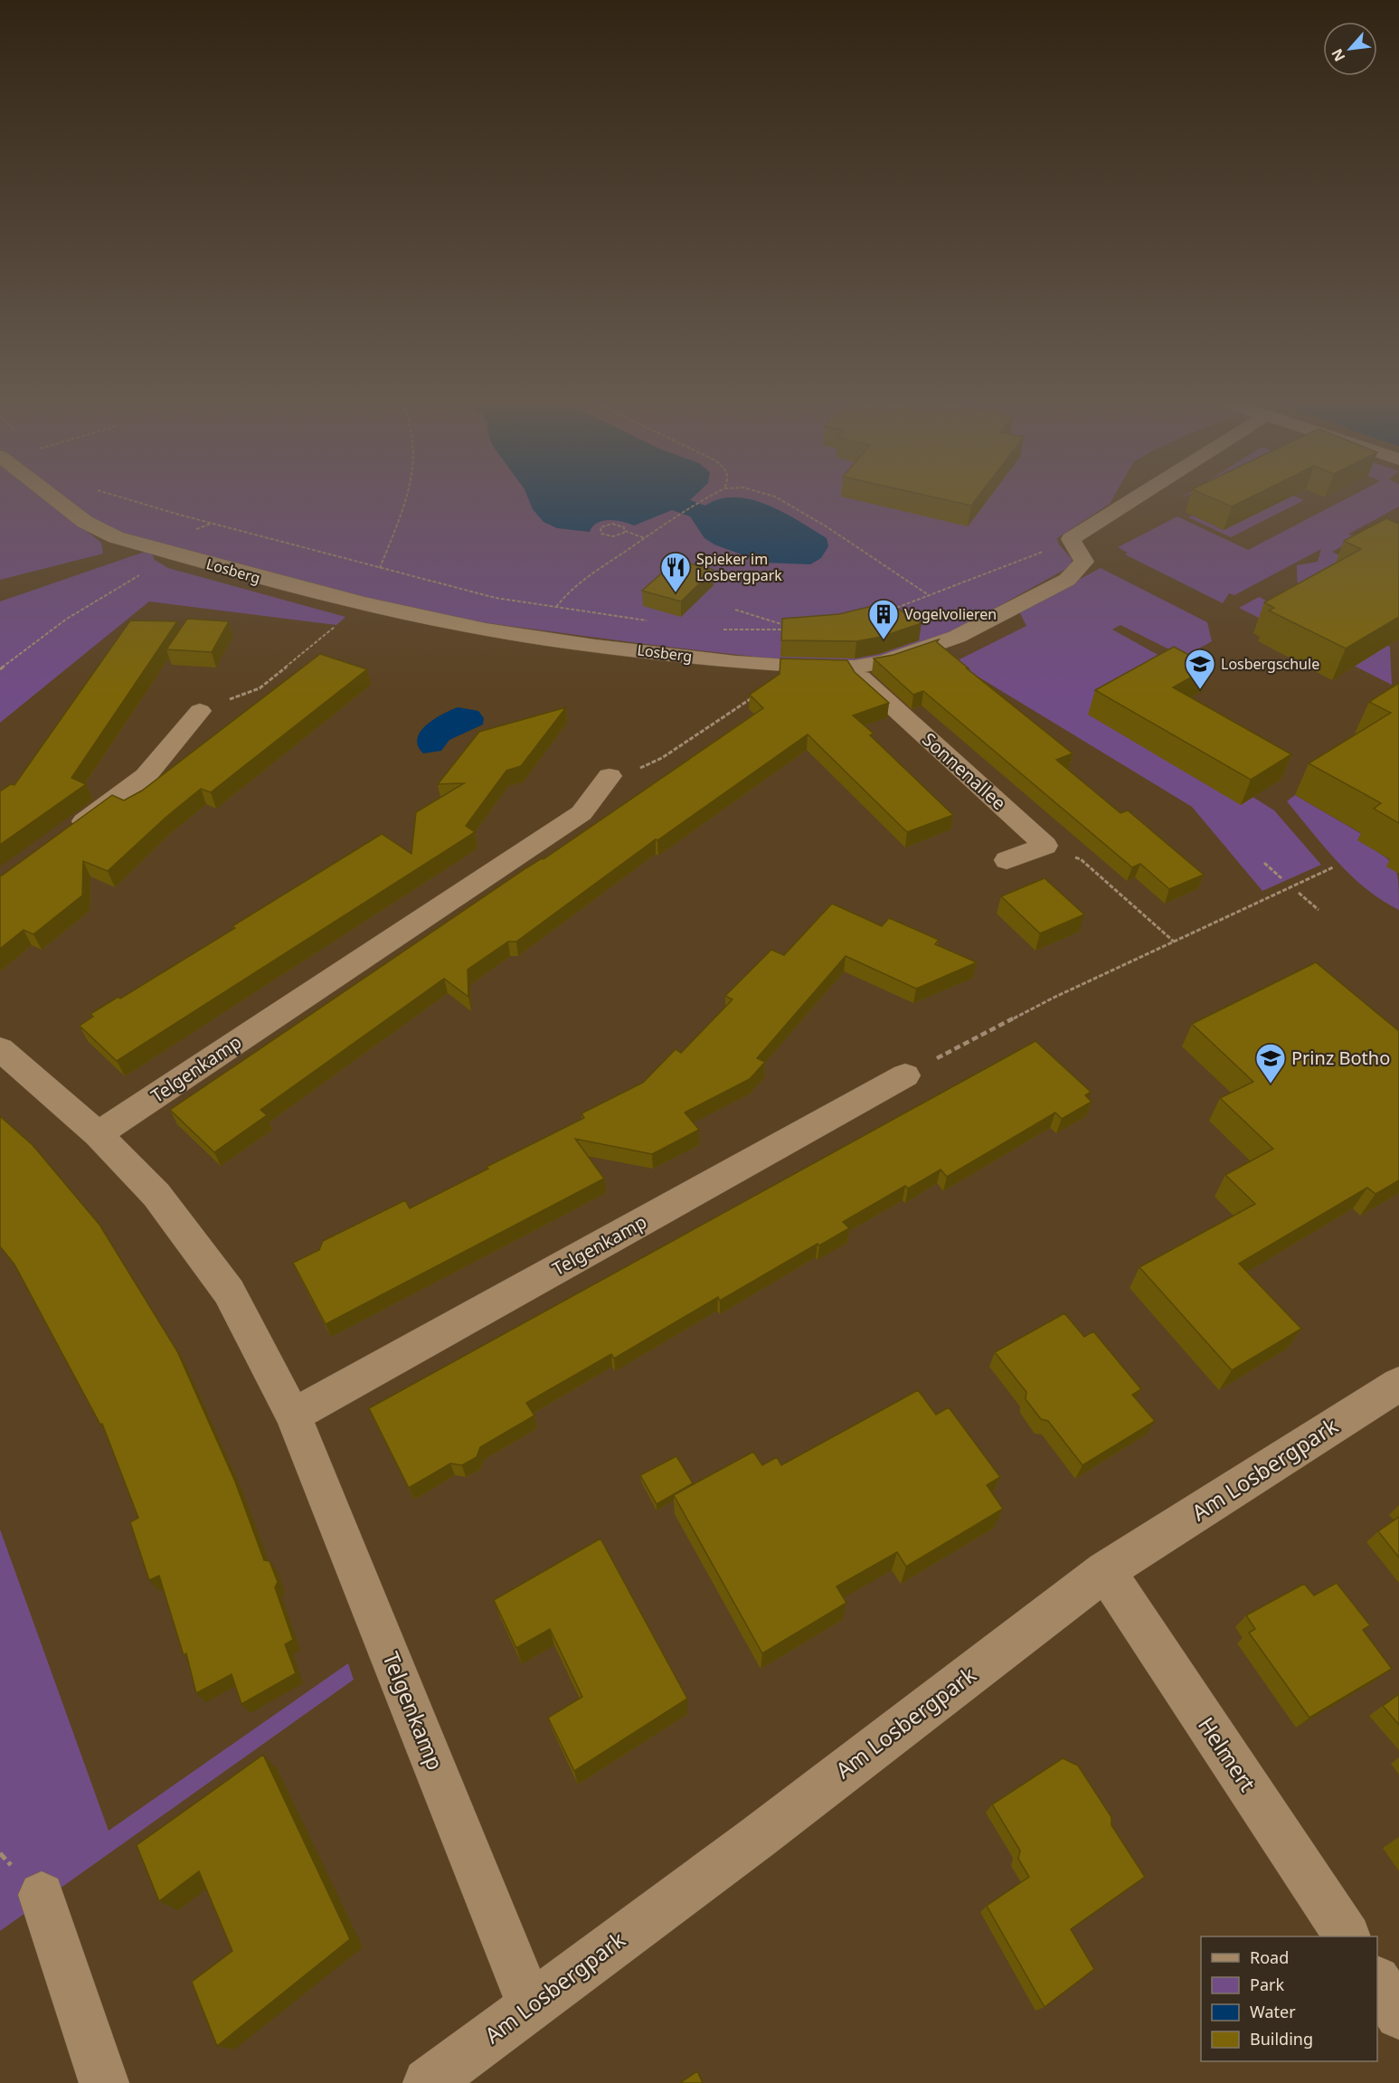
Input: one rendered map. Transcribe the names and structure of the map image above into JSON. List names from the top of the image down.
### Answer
{
  "streets": {
    "street": [
      "Losberg",
      "Sonnenallee",
      "Telgenkamp",
      "Am Losbergpark",
      "Helmert"
    ]
  },
  "crossings": [
    ["Losberg", "Sonnenallee"],
    ["Telgenkamp", "Am Losbergpark"],
    ["Am Losbergpark", "Helmert"]
  ],
  "places": {
    "restaurant": ["Spieker im Losbergpark"],
    "building": ["Vogelvolieren"],
    "school or university": ["Losbergschule", "Prinz Botho"]
  },
  "legend": [
    "Road",
    "Park",
    "Water",
    "Building"
  ],
  "north": "bottom left"
}
